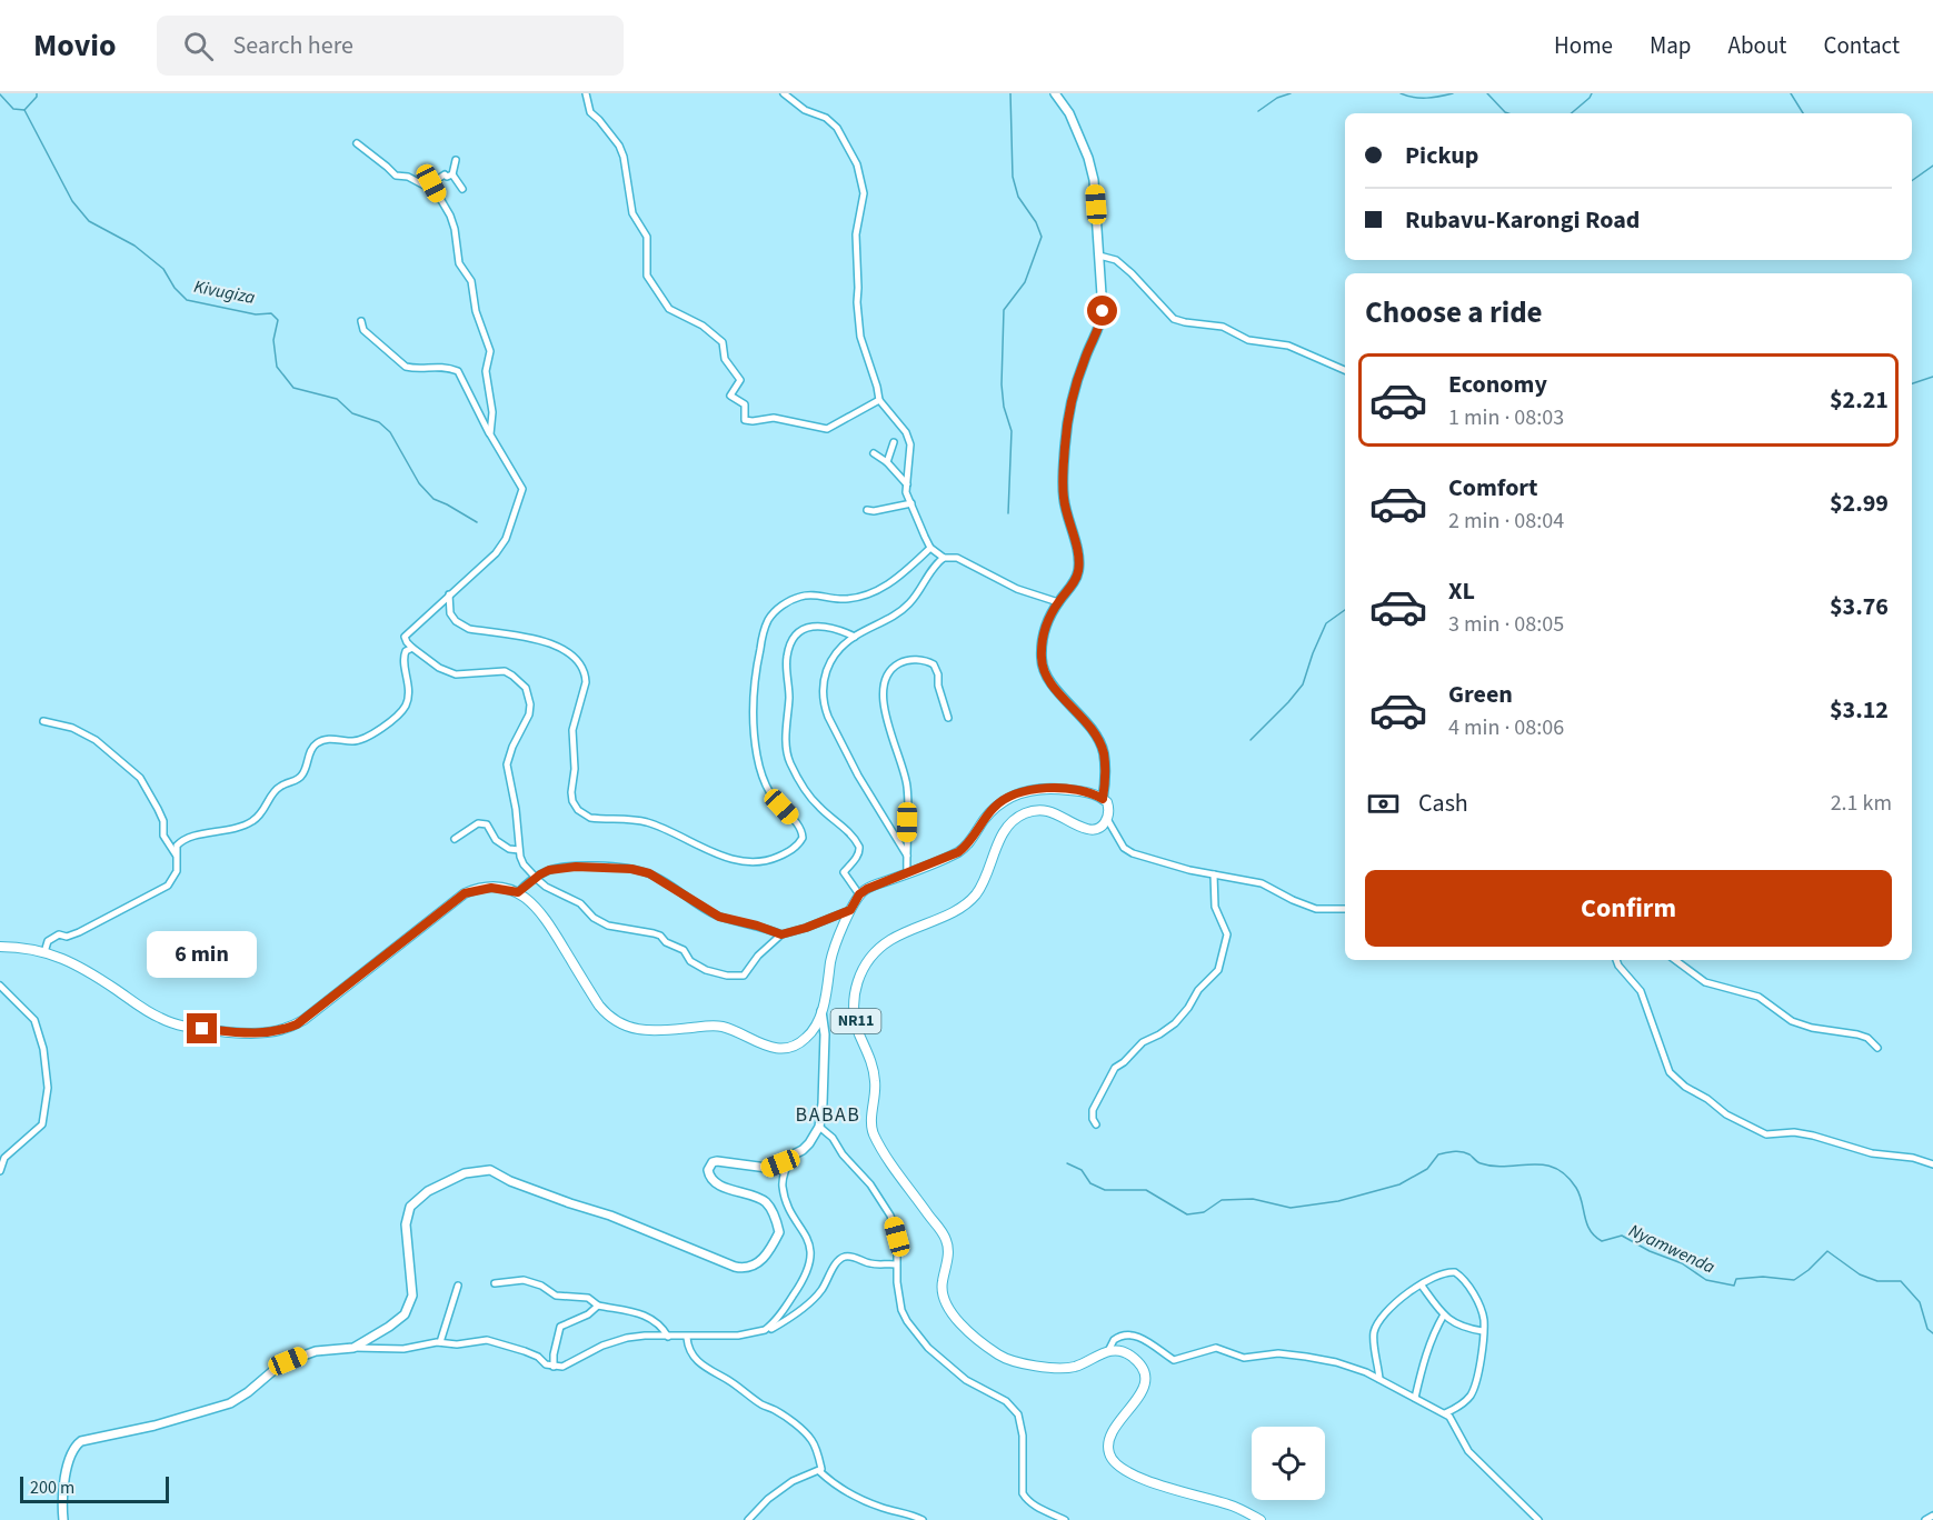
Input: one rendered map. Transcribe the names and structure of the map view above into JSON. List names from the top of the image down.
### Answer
{
  "streets": {
    "highway": ["NR11"]
  },
  "districts": ["BABAB"],
  "water": ["Kivugiza", "Nyamwenda"],
  "scale_bar": "200 m",
  "page": {
    "header": "Movio",
    "search": "Search here",
    "nav": [
      "Home",
      "Map",
      "About",
      "Contact"
    ],
    "banner": ["Pickup", "Rubavu-Karongi Road"],
    "heading": "Choose a ride",
    "list": [
      {
        "name": "Economy",
        "note": "1 min · 08:03",
        "value": "$2.21"
      },
      {
        "name": "Comfort",
        "note": "2 min · 08:04",
        "value": "$2.99"
      },
      {
        "name": "XL",
        "note": "3 min · 08:05",
        "value": "$3.76"
      },
      {
        "name": "Green",
        "note": "4 min · 08:06",
        "value": "$3.12"
      }
    ],
    "pay": ["Cash", "2.1 km"],
    "buttons": "Confirm",
    "bubble": "6 min",
    "scale": "200 m"
  }
}
